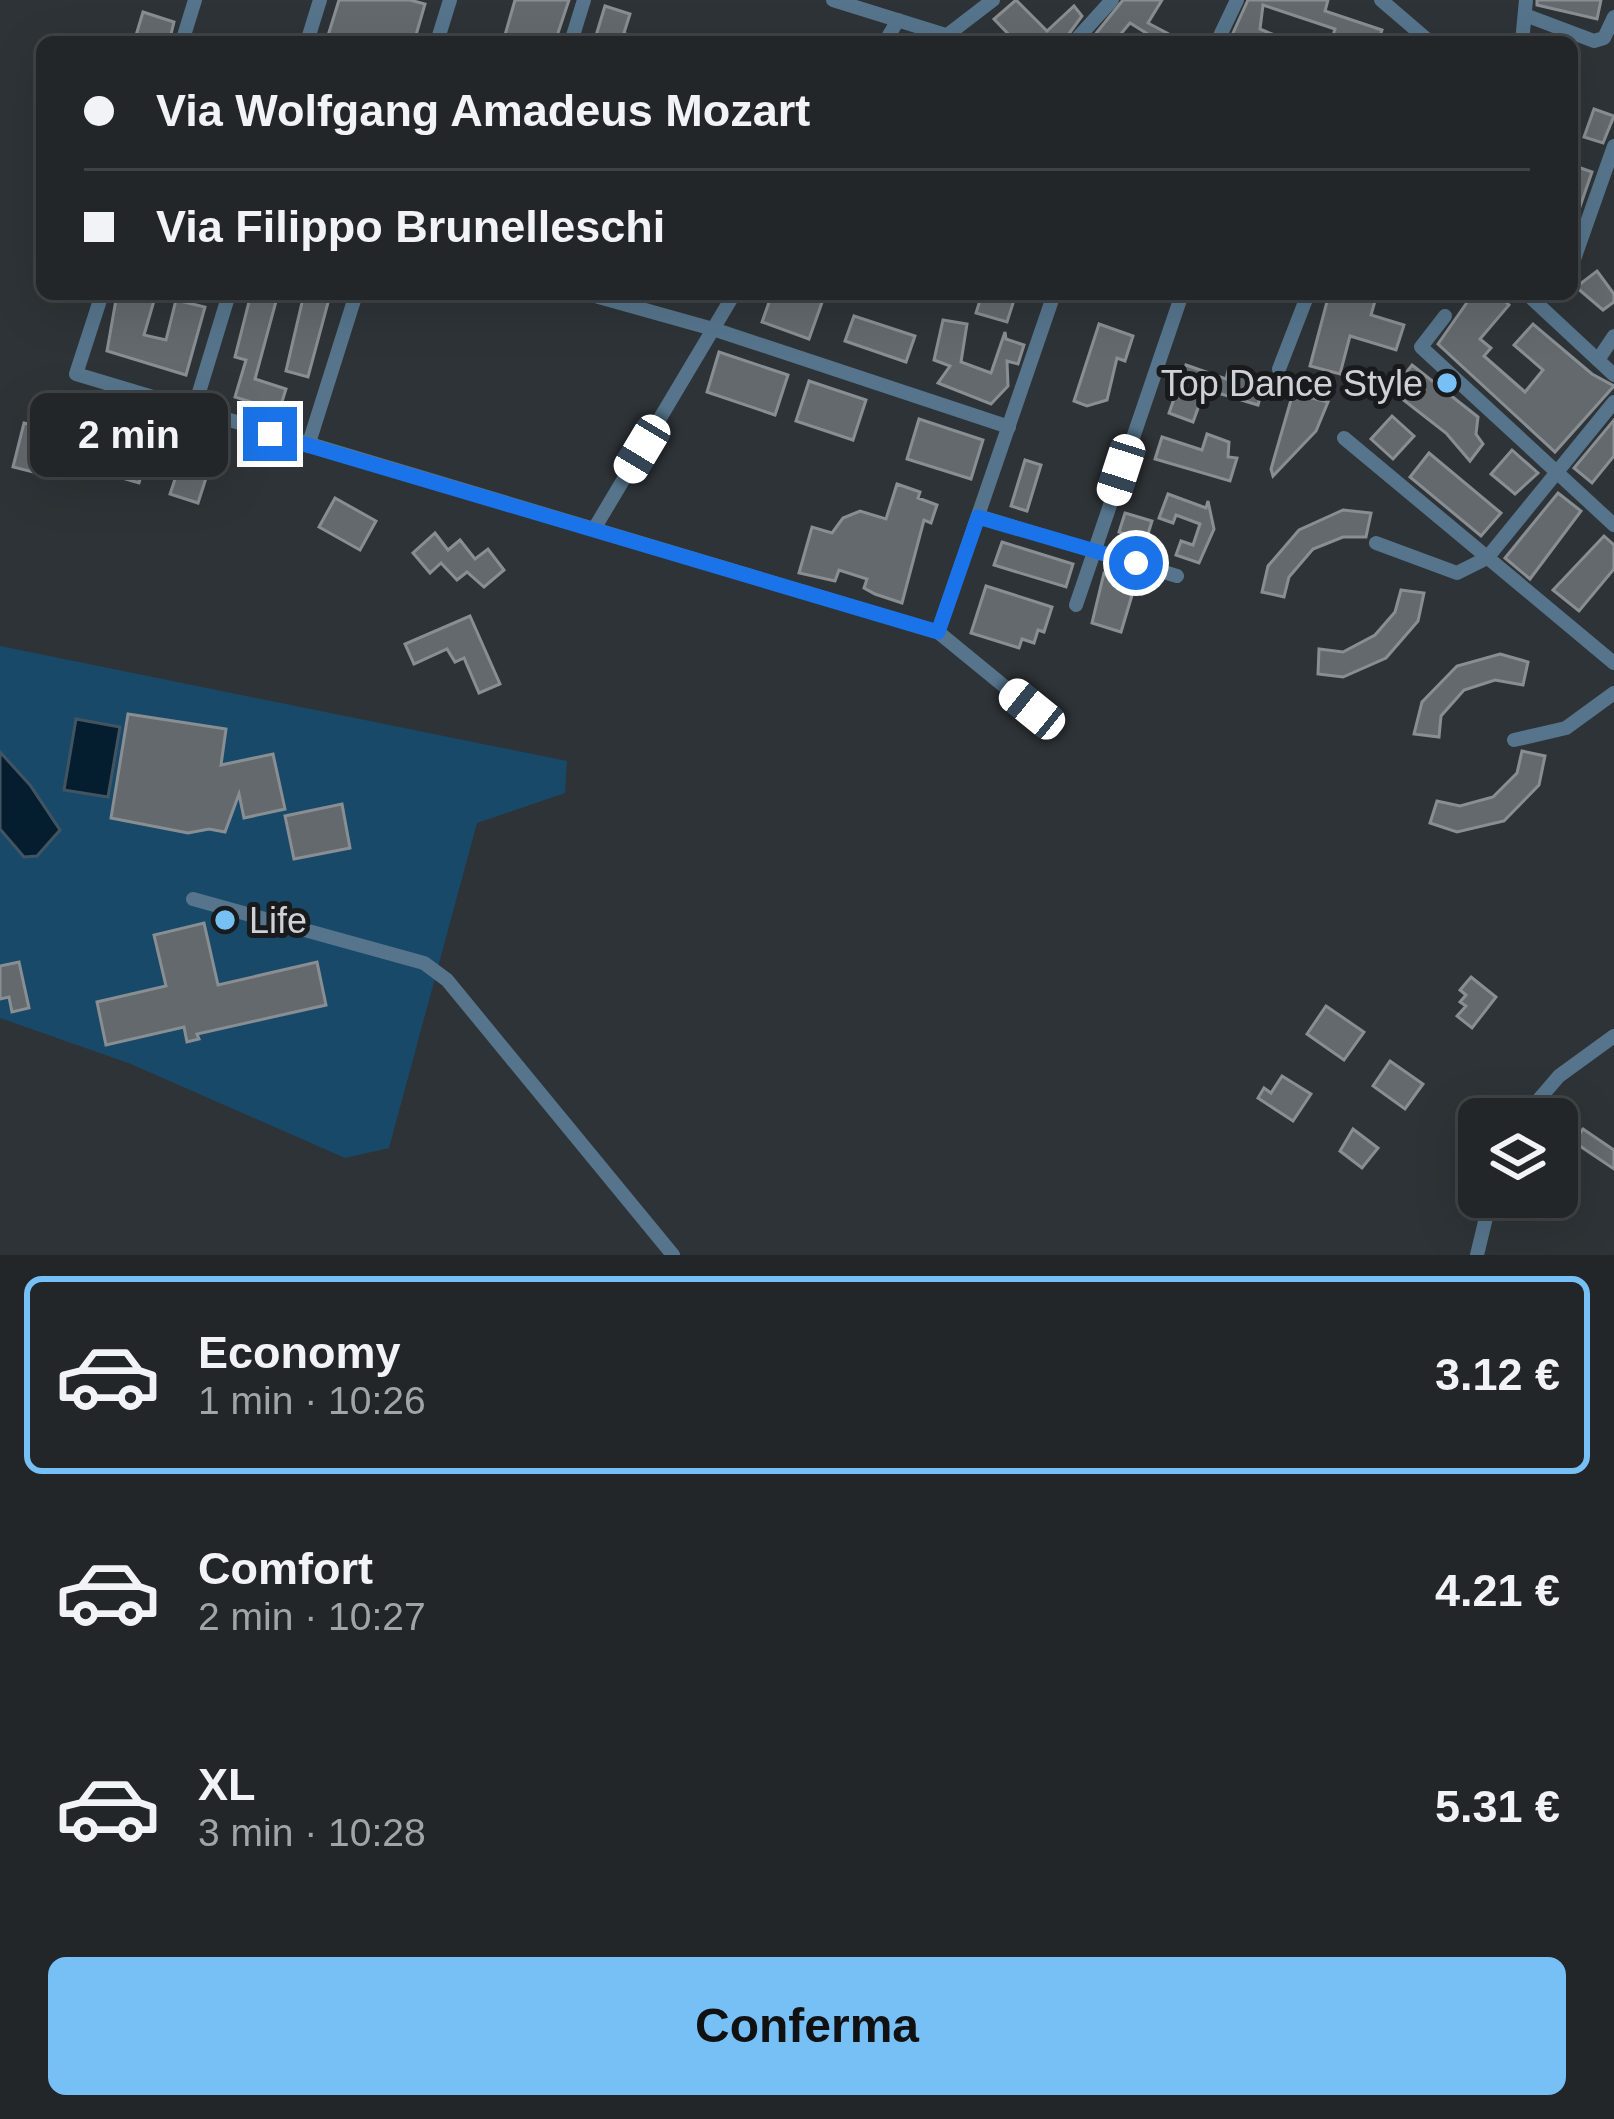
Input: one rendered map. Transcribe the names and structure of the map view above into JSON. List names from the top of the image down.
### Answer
{
  "places": ["Top Dance Style", "Life"],
  "page": {
    "banner": ["Via Wolfgang Amadeus Mozart", "Via Filippo Brunelleschi"],
    "bubble": "2 min",
    "list": [
      {
        "name": "Economy",
        "note": "1 min · 10:26",
        "value": "3.12 €"
      },
      {
        "name": "Comfort",
        "note": "2 min · 10:27",
        "value": "4.21 €"
      },
      {
        "name": "XL",
        "note": "3 min · 10:28",
        "value": "5.31 €"
      }
    ],
    "buttons": "Conferma"
  }
}
